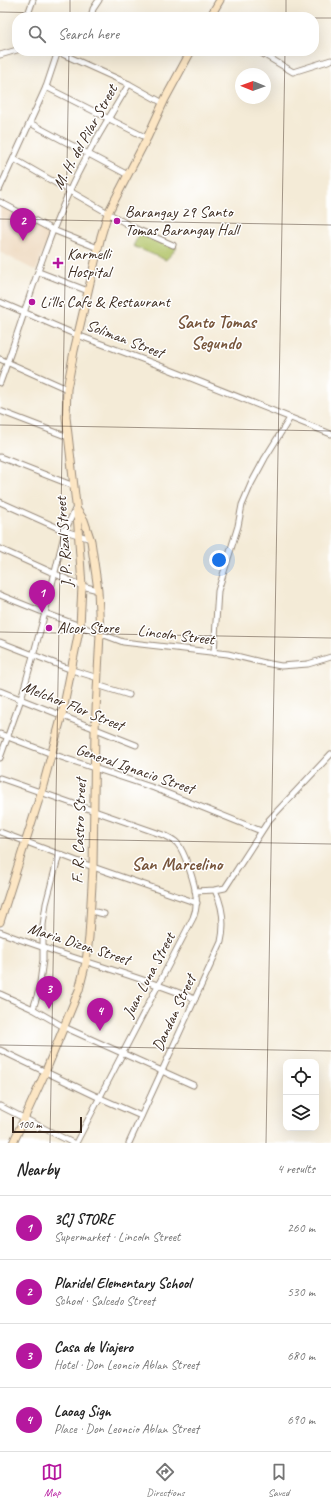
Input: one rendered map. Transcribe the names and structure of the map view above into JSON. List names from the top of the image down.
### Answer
{
  "streets": {
    "main road": ["J. P. Rizal Street", "F. R. Castro Street"],
    "street": [
      "M. H. del Pilar Street",
      "Soliman Street",
      "Lincoln Street",
      "Melchor Flor Street",
      "General Ignacio Street",
      "Maria Dizon Street",
      "Juan Luna Street",
      "Dandan Street"
    ]
  },
  "crossings": [
    ["M. H. del Pilar Street", "Soliman Street"],
    ["Soliman Street", "J. P. Rizal Street"],
    ["J. P. Rizal Street", "Lincoln Street"],
    ["J. P. Rizal Street", "Melchor Flor Street"],
    ["J. P. Rizal Street", "General Ignacio Street"],
    ["J. P. Rizal Street", "F. R. Castro Street"],
    ["J. P. Rizal Street", "Juan Luna Street"],
    ["Lincoln Street", "F. R. Castro Street"],
    ["Melchor Flor Street", "F. R. Castro Street"],
    ["General Ignacio Street", "F. R. Castro Street"],
    ["F. R. Castro Street", "Maria Dizon Street"],
    ["F. R. Castro Street", "Juan Luna Street"],
    ["Maria Dizon Street", "Juan Luna Street"],
    ["Maria Dizon Street", "Dandan Street"]
  ],
  "districts": ["Santo Tomas Segundo", "San Marcelino"],
  "places": {
    "other": ["Barangay 29 Santo Tomas Barangay Hall", "Li'lls Cafe & Restaurant", "Alcor Store"],
    "health": ["Karmelli Hospital"]
  },
  "scale_bar": "100 m",
  "north": "left",
  "page": {
    "search": "Search here",
    "pins": [
      "2",
      "1",
      "3",
      "4"
    ],
    "scale": "100 m",
    "heading": ["Nearby", "4 results"],
    "list": [
      {
        "mark": "1",
        "name": "3CJ STORE",
        "note": "Supermarket · Lincoln Street",
        "value": "260 m"
      },
      {
        "mark": "2",
        "name": "Plaridel Elementary School",
        "note": "School · Salcedo Street",
        "value": "530 m"
      },
      {
        "mark": "3",
        "name": "Casa de Viajero",
        "note": "Hotel · Don Leoncio Ablan Street",
        "value": "680 m"
      },
      {
        "mark": "4",
        "name": "Laoag Sign",
        "note": "Place · Don Leoncio Ablan Street",
        "value": "690 m"
      }
    ],
    "nav": ["Map", "Directions", "Saved"]
  }
}
